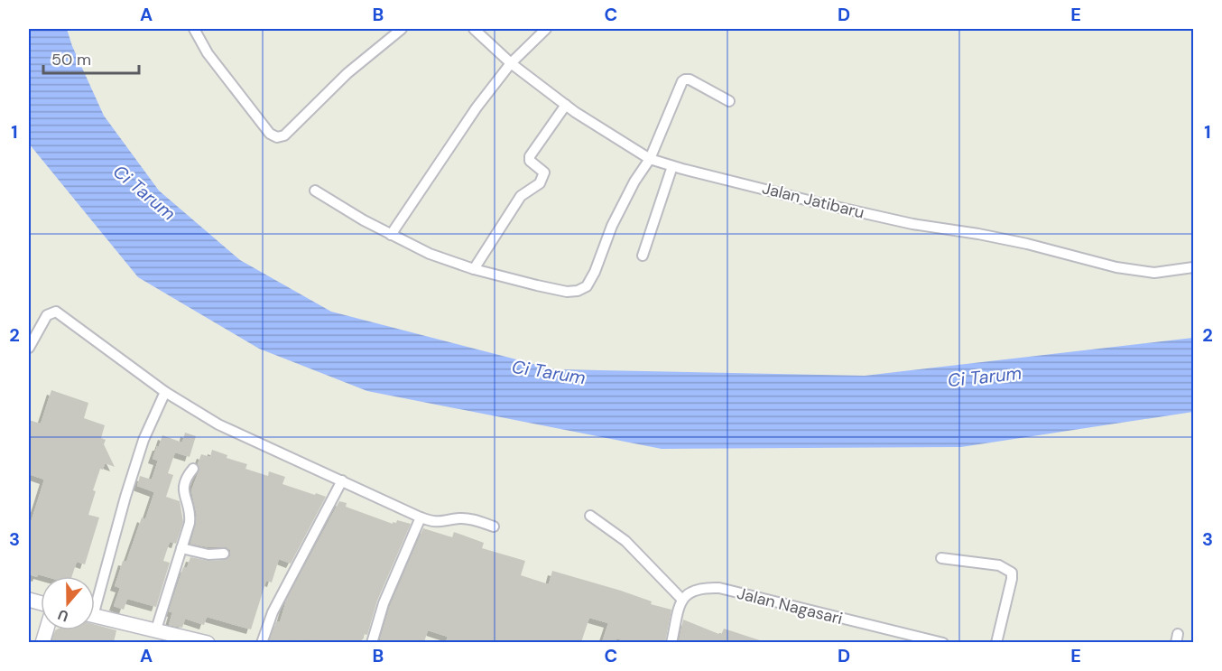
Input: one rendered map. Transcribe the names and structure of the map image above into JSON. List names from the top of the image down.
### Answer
{
  "streets": {
    "street": ["Jalan Jatibaru", "Jalan Nagasari"]
  },
  "water": ["Ci Tarum"],
  "scale_bar": "50 m",
  "north": "bottom",
  "grid": {
    "columns": [
      "A",
      "B",
      "C",
      "D",
      "E"
    ],
    "rows": ["1", "2", "3"]
  }
}
